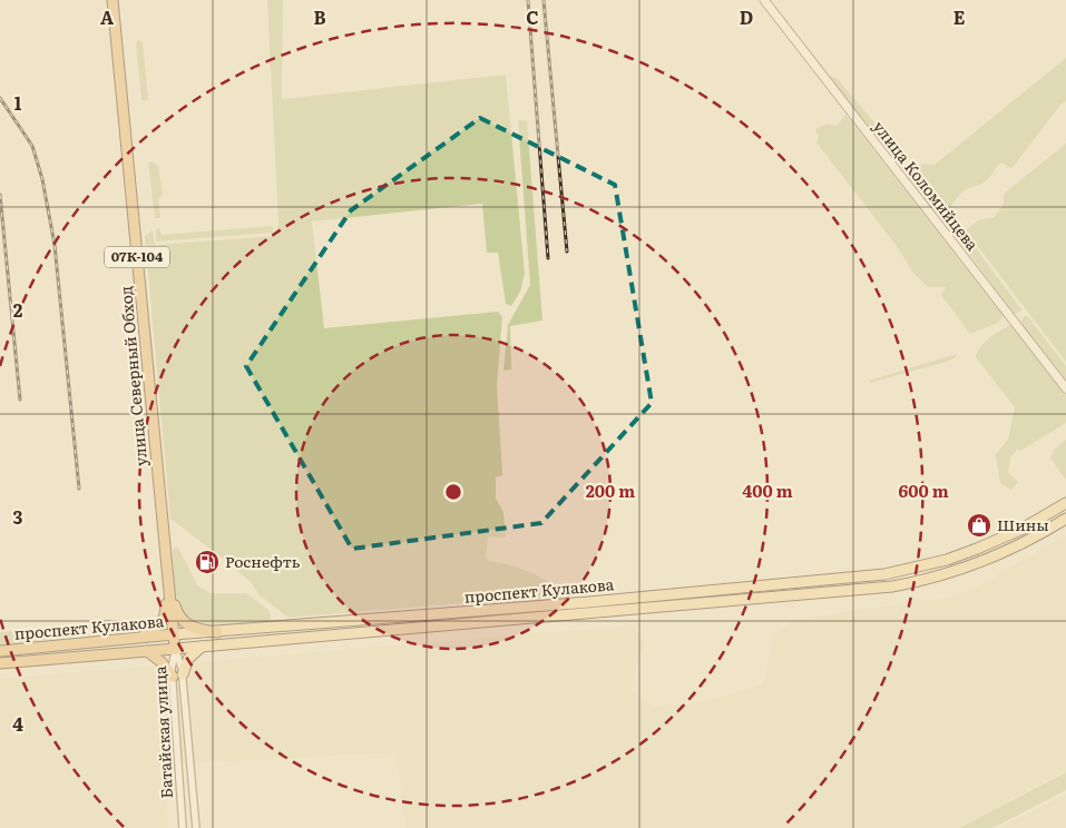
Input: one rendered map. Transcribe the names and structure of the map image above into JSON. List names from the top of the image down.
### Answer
{
  "streets": {
    "highway": ["07К-104", "улица Северный Обход", "проспект Кулакова"],
    "street": ["улица Коломийцева", "Батайская улица"]
  },
  "crossings": [
    ["улица Северный Обход", "проспект Кулакова"],
    ["улица Северный Обход", "Батайская улица"],
    ["проспект Кулакова", "Батайская улица"]
  ],
  "places": {
    "shop": ["Шины"],
    "fuel station": ["Роснефть"]
  },
  "grid": {
    "columns": [
      "A",
      "B",
      "C",
      "D",
      "E"
    ],
    "rows": [
      "1",
      "2",
      "3",
      "4"
    ]
  },
  "rings": ["200 m", "400 m", "600 m"]
}
